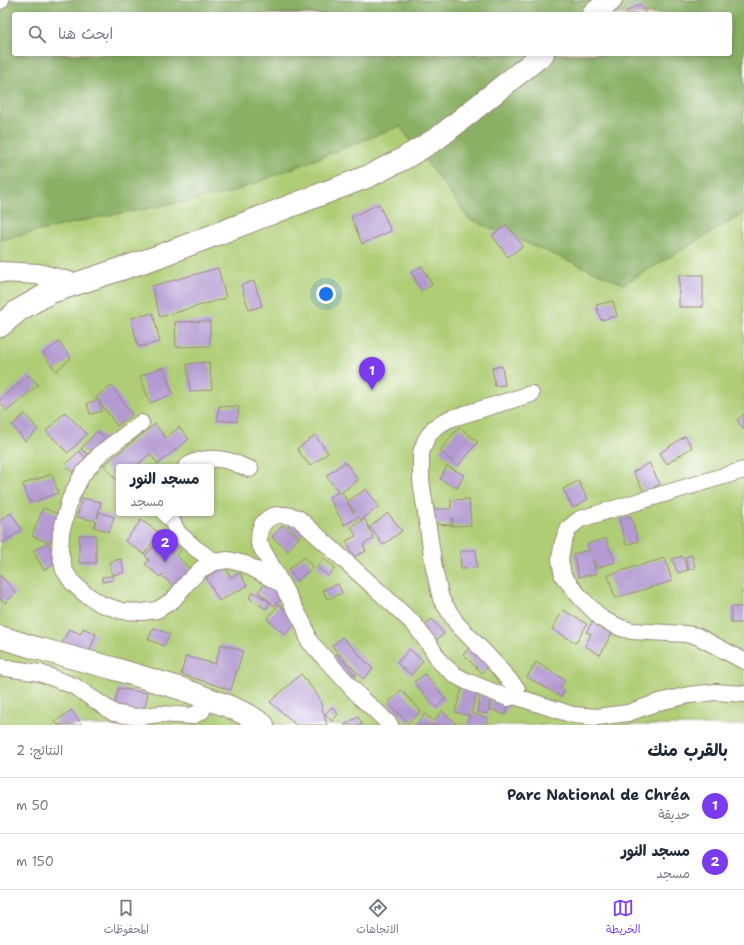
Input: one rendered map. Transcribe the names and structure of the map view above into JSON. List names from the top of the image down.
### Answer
{
  "page": {
    "search": "ابحث هنا",
    "pins": ["1", "2"],
    "popup": ["مسجد النور", "مسجد"],
    "heading": ["بالقرب منك", "النتائج: 2"],
    "list": [
      {
        "mark": "1",
        "name": "Parc National de Chréa",
        "note": "حديقة",
        "value": "50 m"
      },
      {
        "mark": "2",
        "name": "مسجد النور",
        "note": "مسجد",
        "value": "150 m"
      }
    ],
    "nav": ["الخريطة", "الاتجاهات", "المحفوظات"]
  }
}
